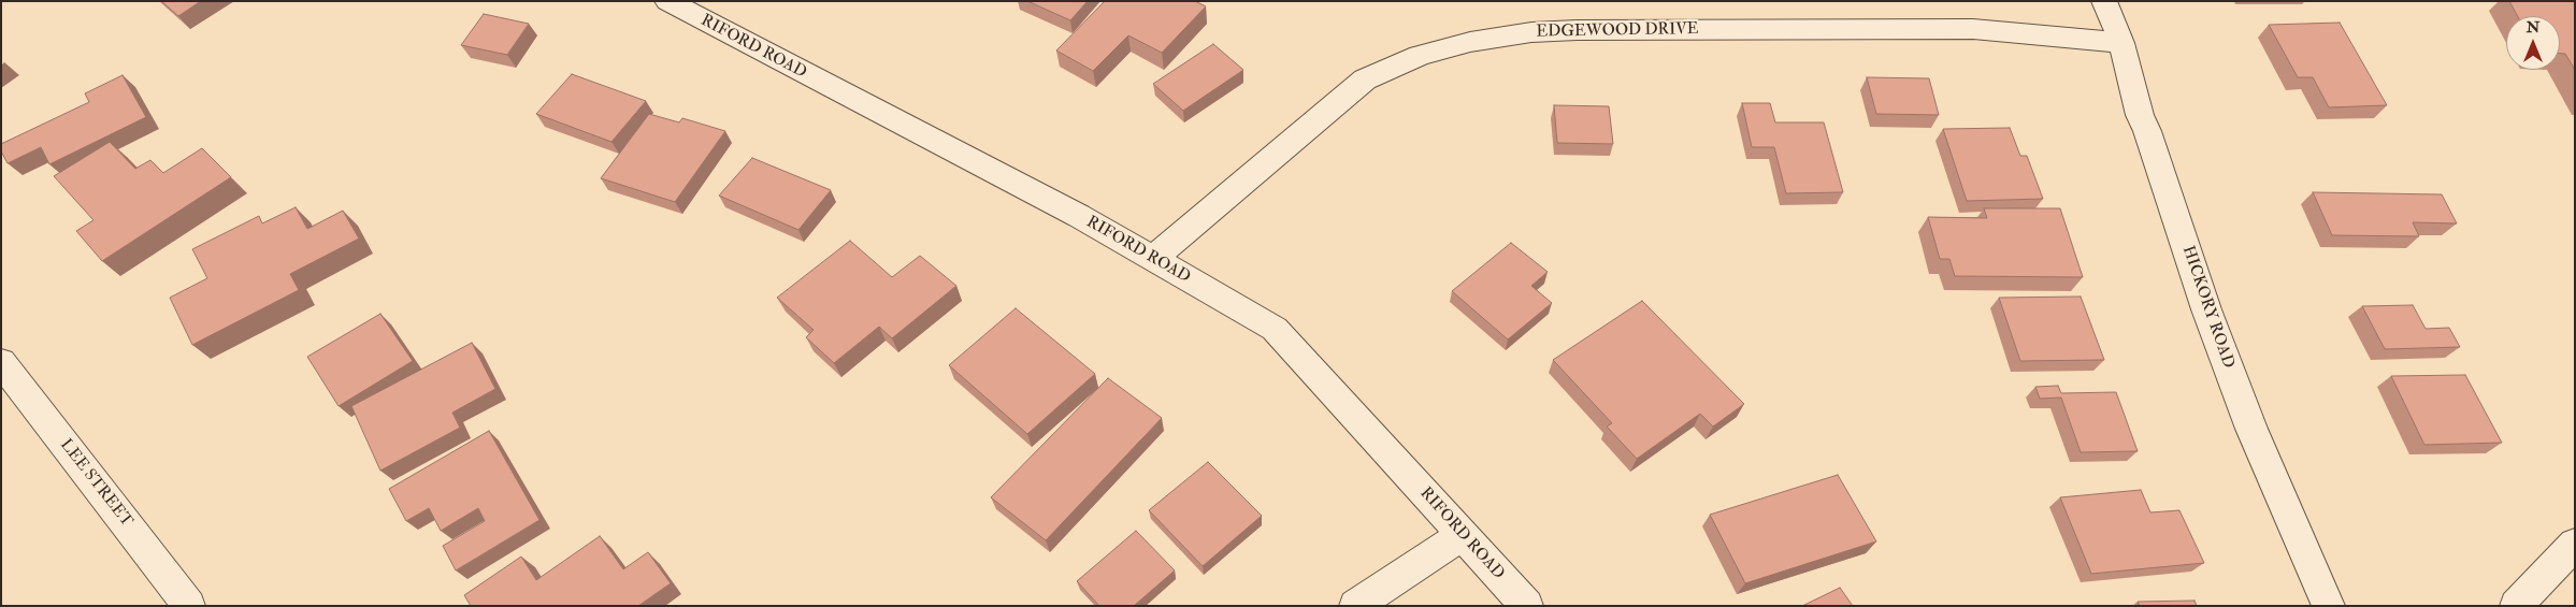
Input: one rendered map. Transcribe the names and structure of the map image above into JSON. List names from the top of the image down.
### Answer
{
  "streets": {
    "street": [
      "EDGEWOOD DRIVE",
      "RIFORD ROAD",
      "HICKORY ROAD",
      "LEE STREET"
    ]
  },
  "crossings": [
    ["EDGEWOOD DRIVE", "RIFORD ROAD"],
    ["EDGEWOOD DRIVE", "HICKORY ROAD"]
  ],
  "north": "top"
}
